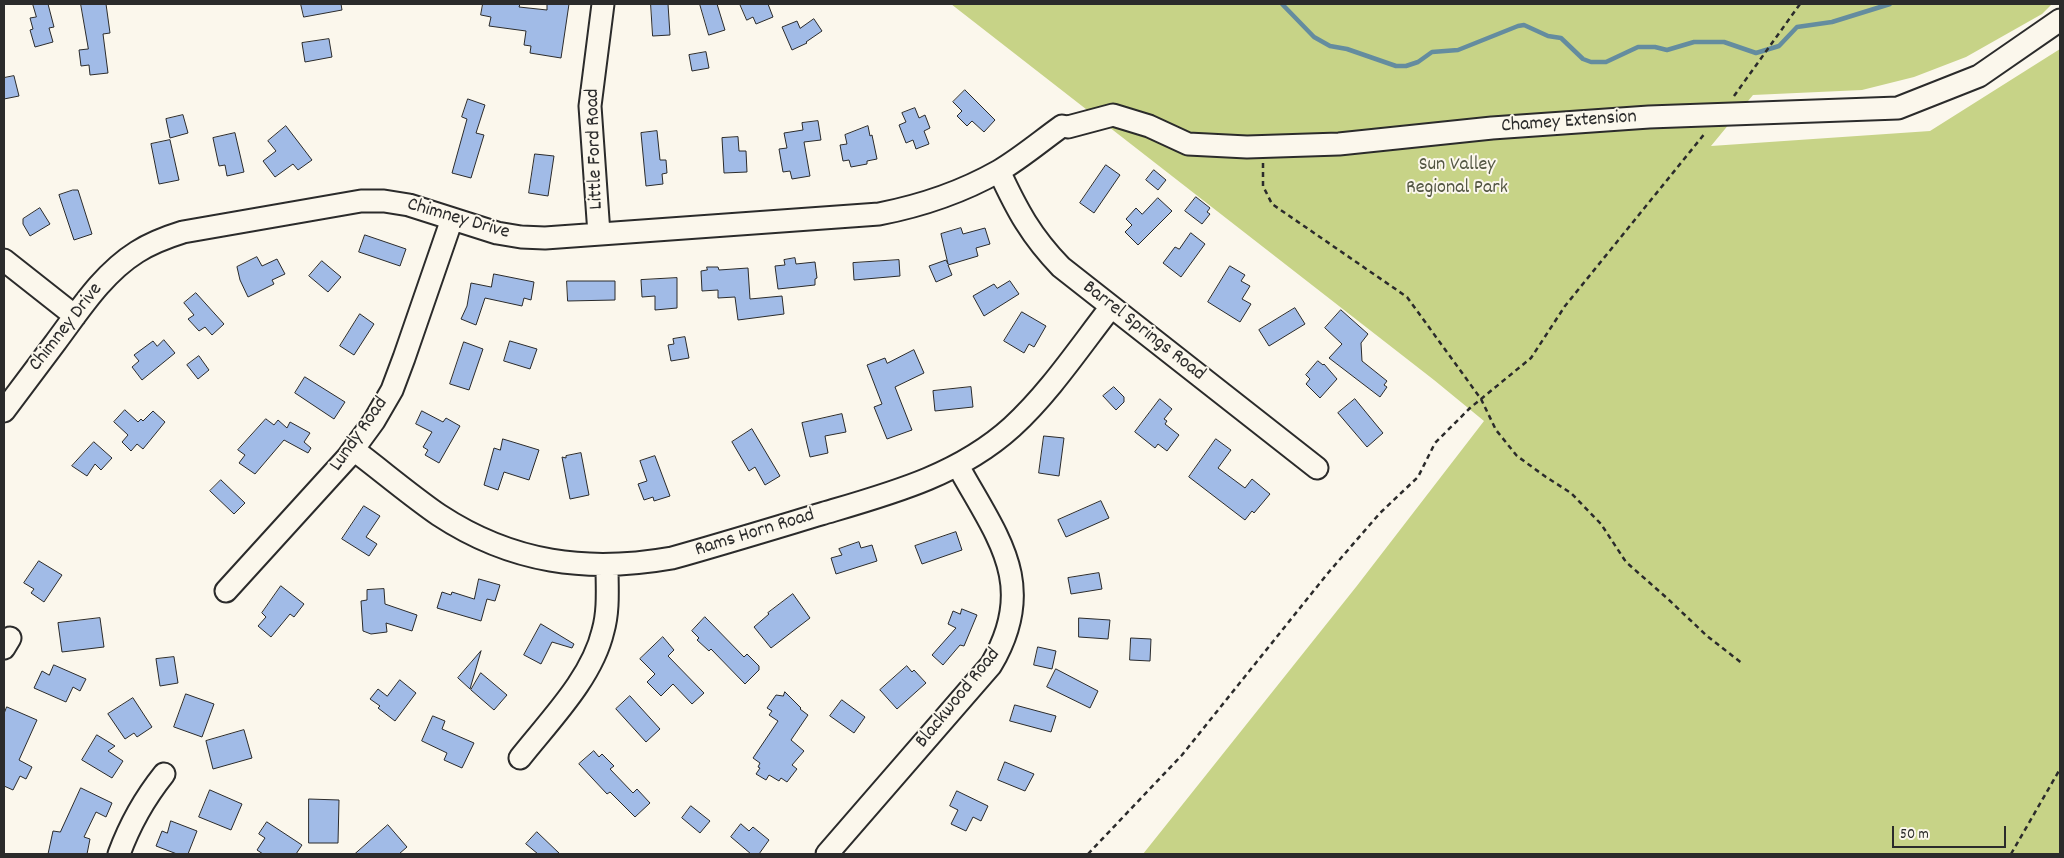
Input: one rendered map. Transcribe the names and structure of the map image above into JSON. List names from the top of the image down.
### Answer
{
  "streets": {
    "street": [
      "Chamey Extension",
      "Little Ford Road",
      "Chimney Drive",
      "Barrel Springs Road",
      "Lundy Road",
      "Rams Horn Road",
      "Blackwood Road"
    ]
  },
  "crossings": [
    ["Chamey Extension", "Chimney Drive"],
    ["Little Ford Road", "Chimney Drive"],
    ["Chimney Drive", "Barrel Springs Road"],
    ["Chimney Drive", "Lundy Road"],
    ["Barrel Springs Road", "Rams Horn Road"],
    ["Lundy Road", "Rams Horn Road"],
    ["Rams Horn Road", "Blackwood Road"]
  ],
  "parks": ["Sun Valley Regional Park"],
  "scale_bar": "50 m"
}
